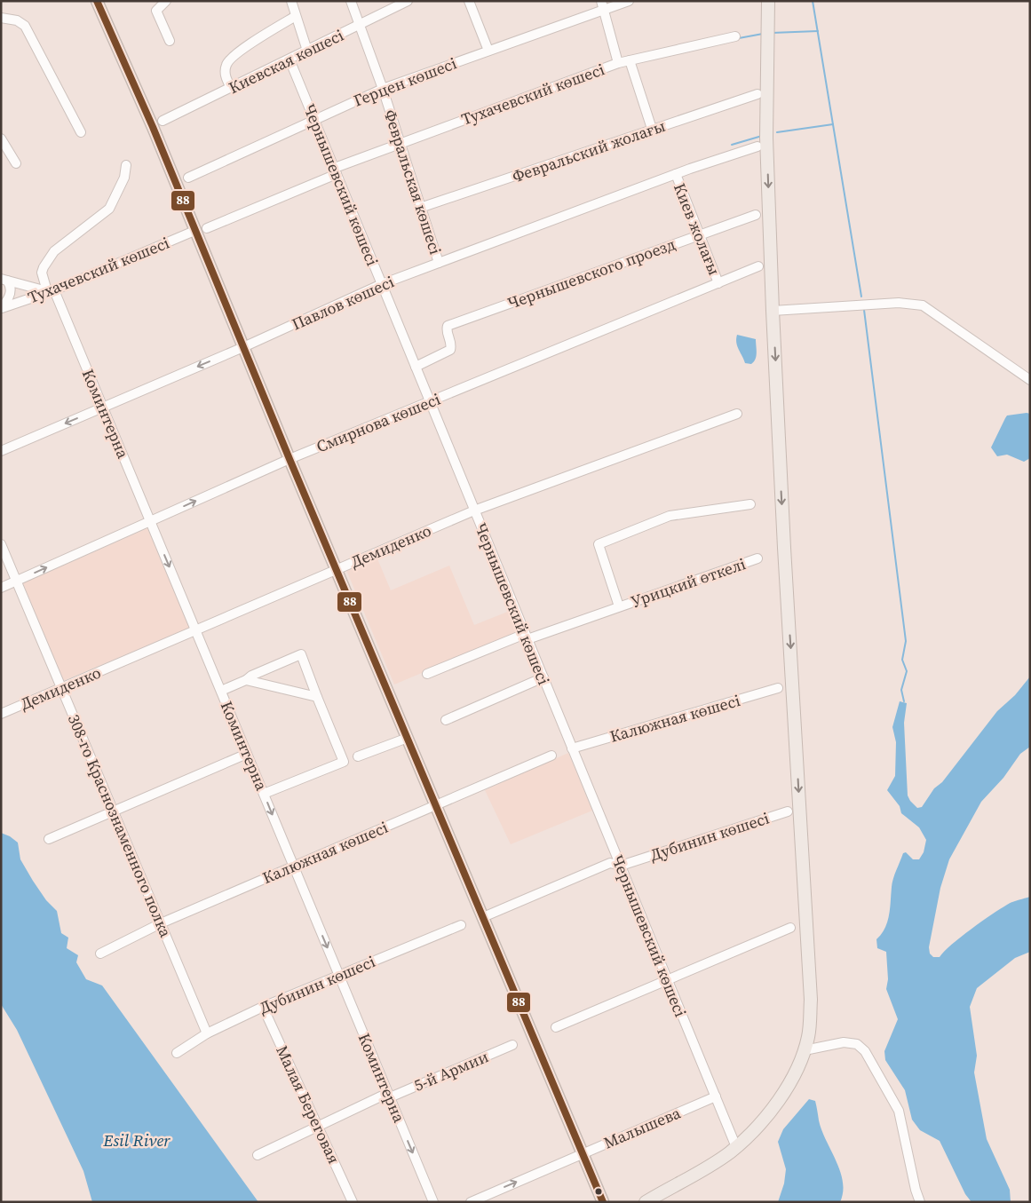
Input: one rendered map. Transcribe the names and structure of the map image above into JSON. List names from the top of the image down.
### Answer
{
  "streets": {
    "street": [
      "Киевская көшесі",
      "Герцен көшесі",
      "Тухачевский көшесі",
      "Февральский жолағы",
      "Февральская көшесі",
      "Чернышевский көшесі",
      "Киев жолағы",
      "Чернышевского проезд",
      "Павлов көшесі",
      "Коминтерна",
      "Смирнова көшесі",
      "Демиденко",
      "Урицкий өткелі",
      "Калюжная көшесі",
      "308-го Краснознаменного полка",
      "Дубинин көшесі",
      "5-й Армии",
      "Малая Береговая",
      "Малышева"
    ]
  },
  "crossings": [
    ["Киевская көшесі", "Февральская көшесі"],
    ["Киевская көшесі", "Чернышевский көшесі"],
    ["Герцен көшесі", "Февральская көшесі"],
    ["Герцен көшесі", "Чернышевский көшесі"],
    ["Тухачевский көшесі", "Февральская көшесі"],
    ["Тухачевский көшесі", "Чернышевский көшесі"],
    ["Тухачевский көшесі", "Коминтерна"],
    ["Февральский жолағы", "Февральская көшесі"],
    ["Февральская көшесі", "Павлов көшесі"],
    ["Чернышевский көшесі", "Чернышевского проезд"],
    ["Чернышевский көшесі", "Павлов көшесі"],
    ["Чернышевский көшесі", "Смирнова көшесі"],
    ["Чернышевский көшесі", "Демиденко"],
    ["Чернышевский көшесі", "Урицкий өткелі"],
    ["Чернышевский көшесі", "Калюжная көшесі"],
    ["Чернышевский көшесі", "Дубинин көшесі"],
    ["Чернышевский көшесі", "Малышева"],
    ["Киев жолағы", "Чернышевского проезд"],
    ["Киев жолағы", "Павлов көшесі"],
    ["Киев жолағы", "Смирнова көшесі"],
    ["Павлов көшесі", "Коминтерна"],
    ["Коминтерна", "Смирнова көшесі"],
    ["Коминтерна", "Демиденко"],
    ["Коминтерна", "Калюжная көшесі"],
    ["Коминтерна", "Дубинин көшесі"],
    ["Коминтерна", "5-й Армии"],
    ["Смирнова көшесі", "308-го Краснознаменного полка"],
    ["Демиденко", "308-го Краснознаменного полка"],
    ["Калюжная көшесі", "308-го Краснознаменного полка"],
    ["308-го Краснознаменного полка", "Дубинин көшесі"],
    ["Дубинин көшесі", "Малая Береговая"],
    ["5-й Армии", "Малая Береговая"]
  ],
  "one_way": ["Коминтерна", "Смирнова көшесі", "Малышева"],
  "water": ["Esil River"],
  "lines": ["transit line 88"]
}
